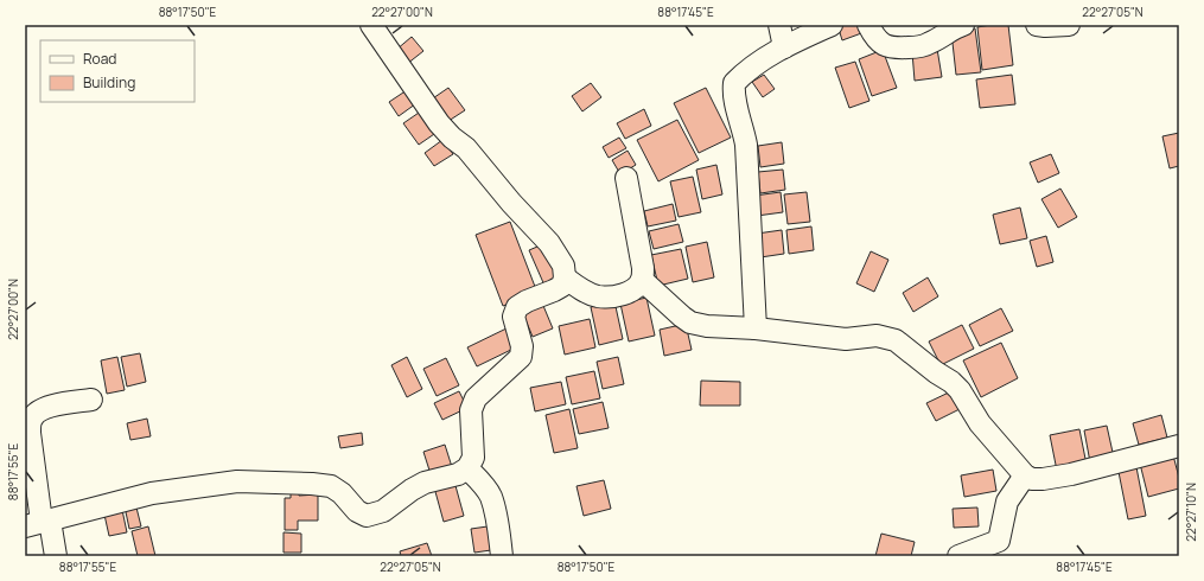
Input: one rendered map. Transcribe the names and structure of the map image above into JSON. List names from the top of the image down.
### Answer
{
  "legend": ["Road", "Building"],
  "coordinates": [
    "88°17'50\"E",
    "22°27'00\"N",
    "88°17'45\"E",
    "22°27'05\"N",
    "88°17'55\"E",
    "22°27'10\"N"
  ]
}
